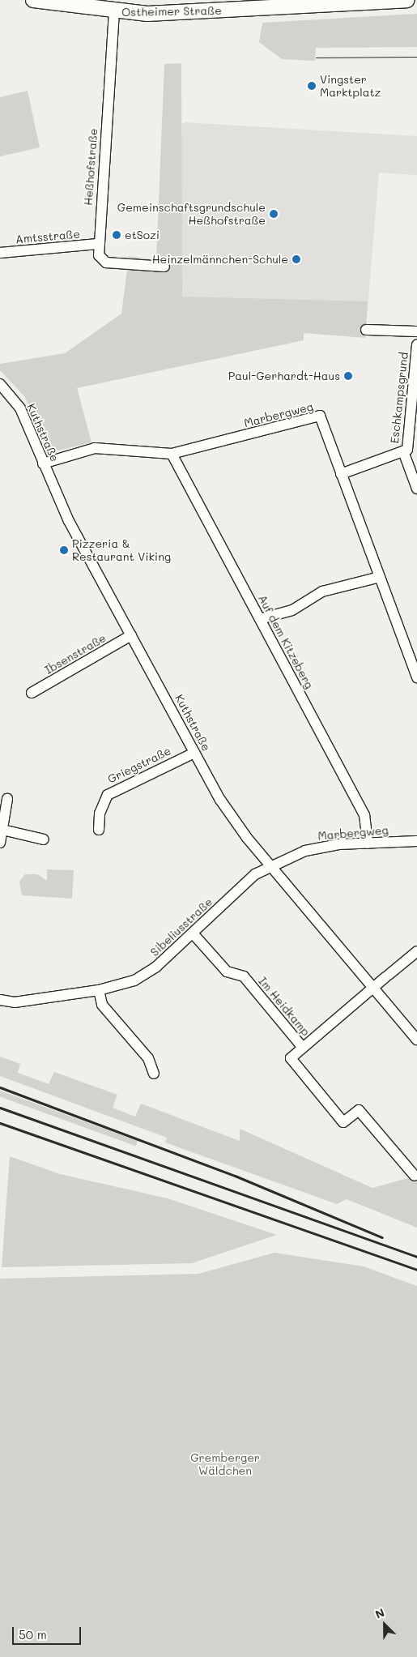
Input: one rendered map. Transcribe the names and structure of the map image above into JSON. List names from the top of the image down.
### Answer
{
  "streets": {
    "main road": ["Ostheimer Straße"],
    "street": [
      "Heßhofstraße",
      "Amtsstraße",
      "Eschkampsgrund",
      "Marbergweg",
      "Kuthstraße",
      "Auf dem Kitzeberg",
      "Ibsenstraße",
      "Griegstraße",
      "Sibeliusstraße",
      "Im Heidkamp"
    ]
  },
  "crossings": [
    ["Ostheimer Straße", "Heßhofstraße"],
    ["Heßhofstraße", "Amtsstraße"],
    ["Eschkampsgrund", "Marbergweg"],
    ["Marbergweg", "Kuthstraße"],
    ["Marbergweg", "Auf dem Kitzeberg"],
    ["Marbergweg", "Sibeliusstraße"],
    ["Kuthstraße", "Ibsenstraße"],
    ["Kuthstraße", "Griegstraße"],
    ["Kuthstraße", "Sibeliusstraße"],
    ["Kuthstraße", "Im Heidkamp"],
    ["Sibeliusstraße", "Im Heidkamp"]
  ],
  "parks": ["Gremberger Wäldchen"],
  "places": [
    "Vingster Marktplatz",
    "Gemeinschaftsgrundschule Heßhofstraße",
    "etSozi",
    "Heinzelmännchen-Schule",
    "Paul-Gerhardt-Haus",
    "Pizzeria & Restaurant Viking"
  ],
  "scale_bar": "50 m",
  "north": "top left"
}
